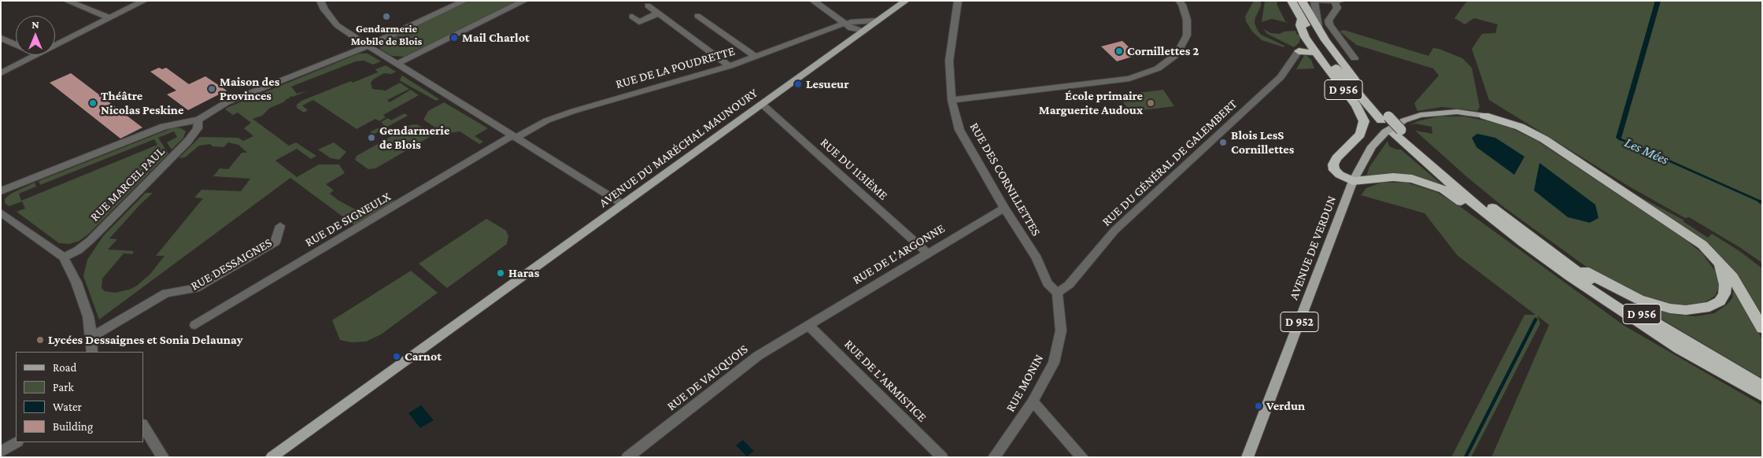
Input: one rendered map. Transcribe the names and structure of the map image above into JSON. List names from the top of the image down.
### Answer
{
  "streets": {
    "highway": ["D 956"],
    "main road": ["AVENUE DU MARÉCHAL MAUNOURY", "AVENUE DE VERDUN", "D 952"],
    "street": [
      "RUE DE LA POUDRETTE",
      "RUE DU GÉNÉRAL DE GALEMBERT",
      "RUE DU 113IÈME",
      "RUE DES CORNILLETTES",
      "RUE MARCEL PAUL",
      "RUE DE SIGNEULX",
      "RUE DE L'ARGONNE",
      "RUE DESSAIGNES",
      "RUE DE VAUQUOIS",
      "RUE DE L'ARMISTICE",
      "RUE MONIN"
    ]
  },
  "crossings": [
    ["RUE DE LA POUDRETTE", "AVENUE DU MARÉCHAL MAUNOURY"],
    ["RUE DE LA POUDRETTE", "RUE DE SIGNEULX"],
    ["D 956", "AVENUE DE VERDUN"],
    ["AVENUE DU MARÉCHAL MAUNOURY", "RUE DU 113IÈME"],
    ["RUE DU GÉNÉRAL DE GALEMBERT", "RUE DES CORNILLETTES"],
    ["RUE DU GÉNÉRAL DE GALEMBERT", "RUE MONIN"],
    ["RUE DU 113IÈME", "RUE DE L'ARGONNE"],
    ["RUE DES CORNILLETTES", "RUE DE L'ARGONNE"],
    ["RUE DES CORNILLETTES", "RUE MONIN"],
    ["RUE DE L'ARGONNE", "RUE DE VAUQUOIS"],
    ["RUE DE L'ARGONNE", "RUE DE L'ARMISTICE"],
    ["RUE DE VAUQUOIS", "RUE DE L'ARMISTICE"]
  ],
  "water": ["Les Mées"],
  "places": [
    "Gendarmerie Mobile de Blois",
    "Mail Charlot",
    "Cornillettes 2",
    "Lesueur",
    "Maison des Provinces",
    "Théâtre Nicolas Peskine",
    "École primaire Marguerite Audoux",
    "Gendarmerie de Blois",
    "Blois LesS Cornillettes",
    "Haras",
    "Lycées Dessaignes et Sonia Delaunay",
    "Carnot",
    "Verdun"
  ],
  "legend": [
    "Road",
    "Park",
    "Water",
    "Building"
  ],
  "north": "top"
}
